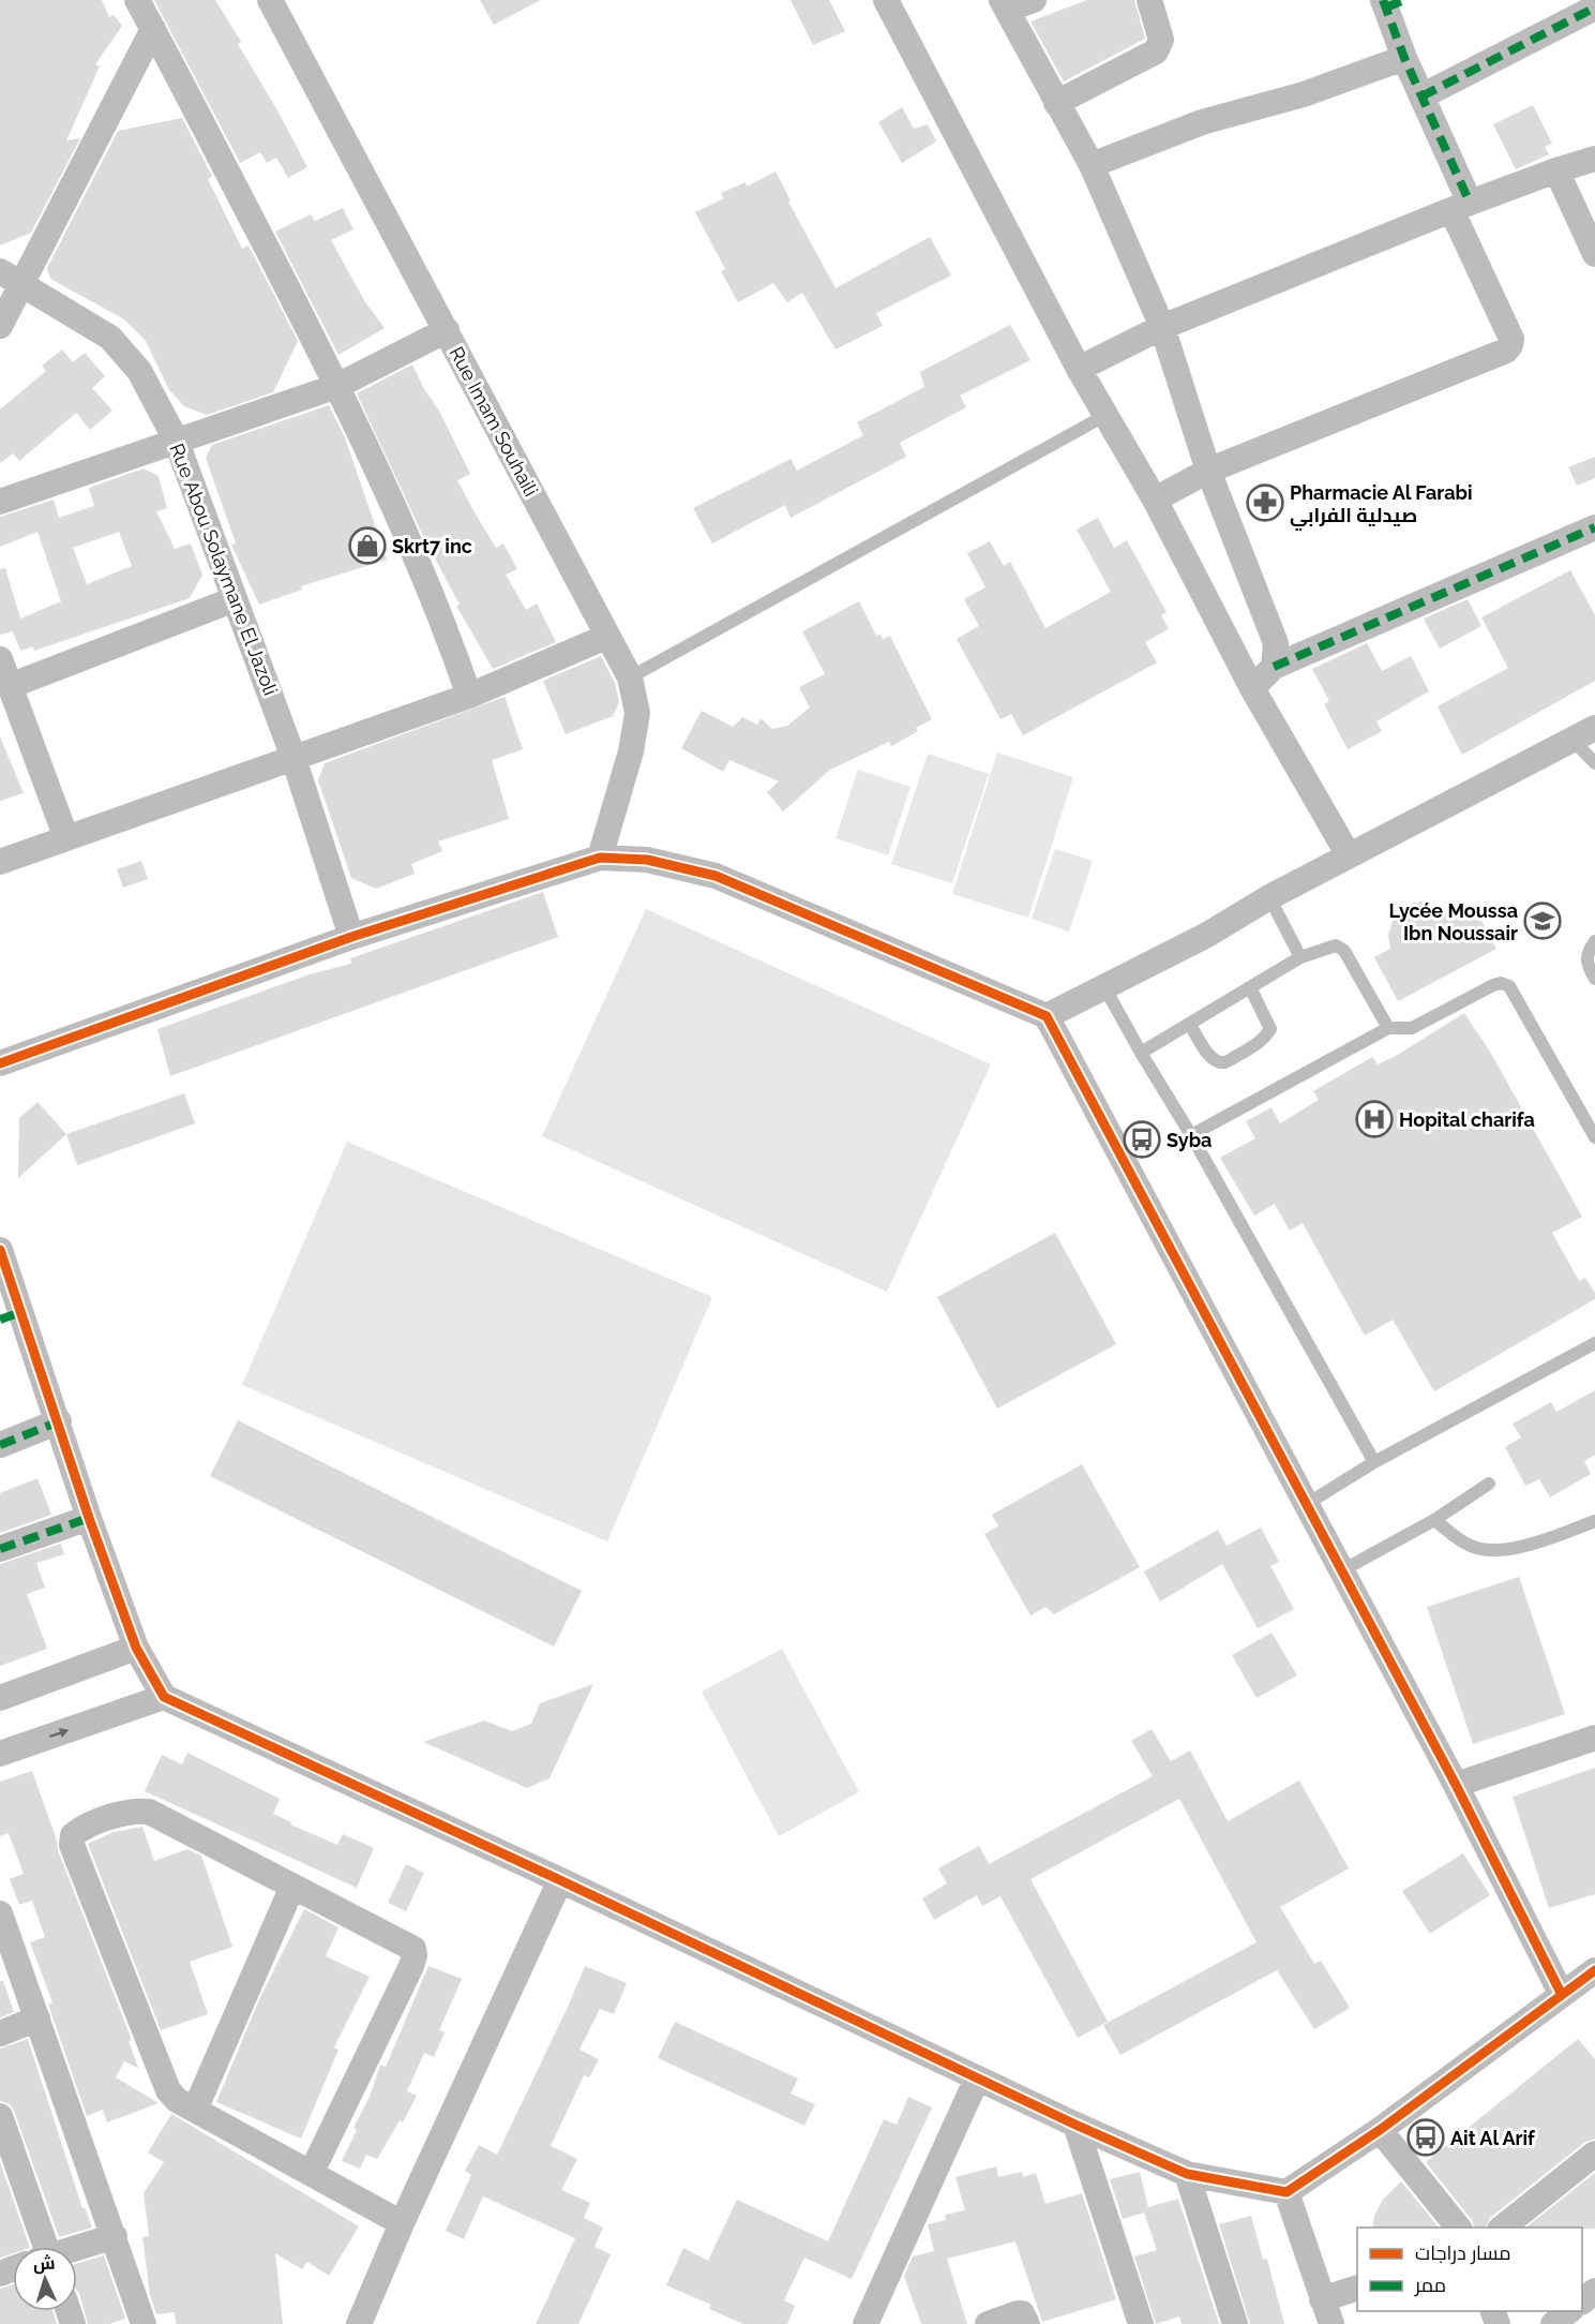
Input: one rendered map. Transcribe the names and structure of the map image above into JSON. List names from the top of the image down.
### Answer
{
  "streets": {
    "street": ["Rue Imam Souhaili", "Rue Abou Solaymane El Jazoli"]
  },
  "places": {
    "pharmacy": ["Pharmacie Al Farabi صيدلية الفرابي"],
    "shop": ["Skrt7 inc"],
    "school or university": ["Lycée Moussa Ibn Noussair"],
    "hospital": ["Hopital charifa"],
    "bus stop": ["Syba", "Ait Al Arif"]
  },
  "legend": ["مسار دراجات", "ممر"],
  "north": "top"
}
